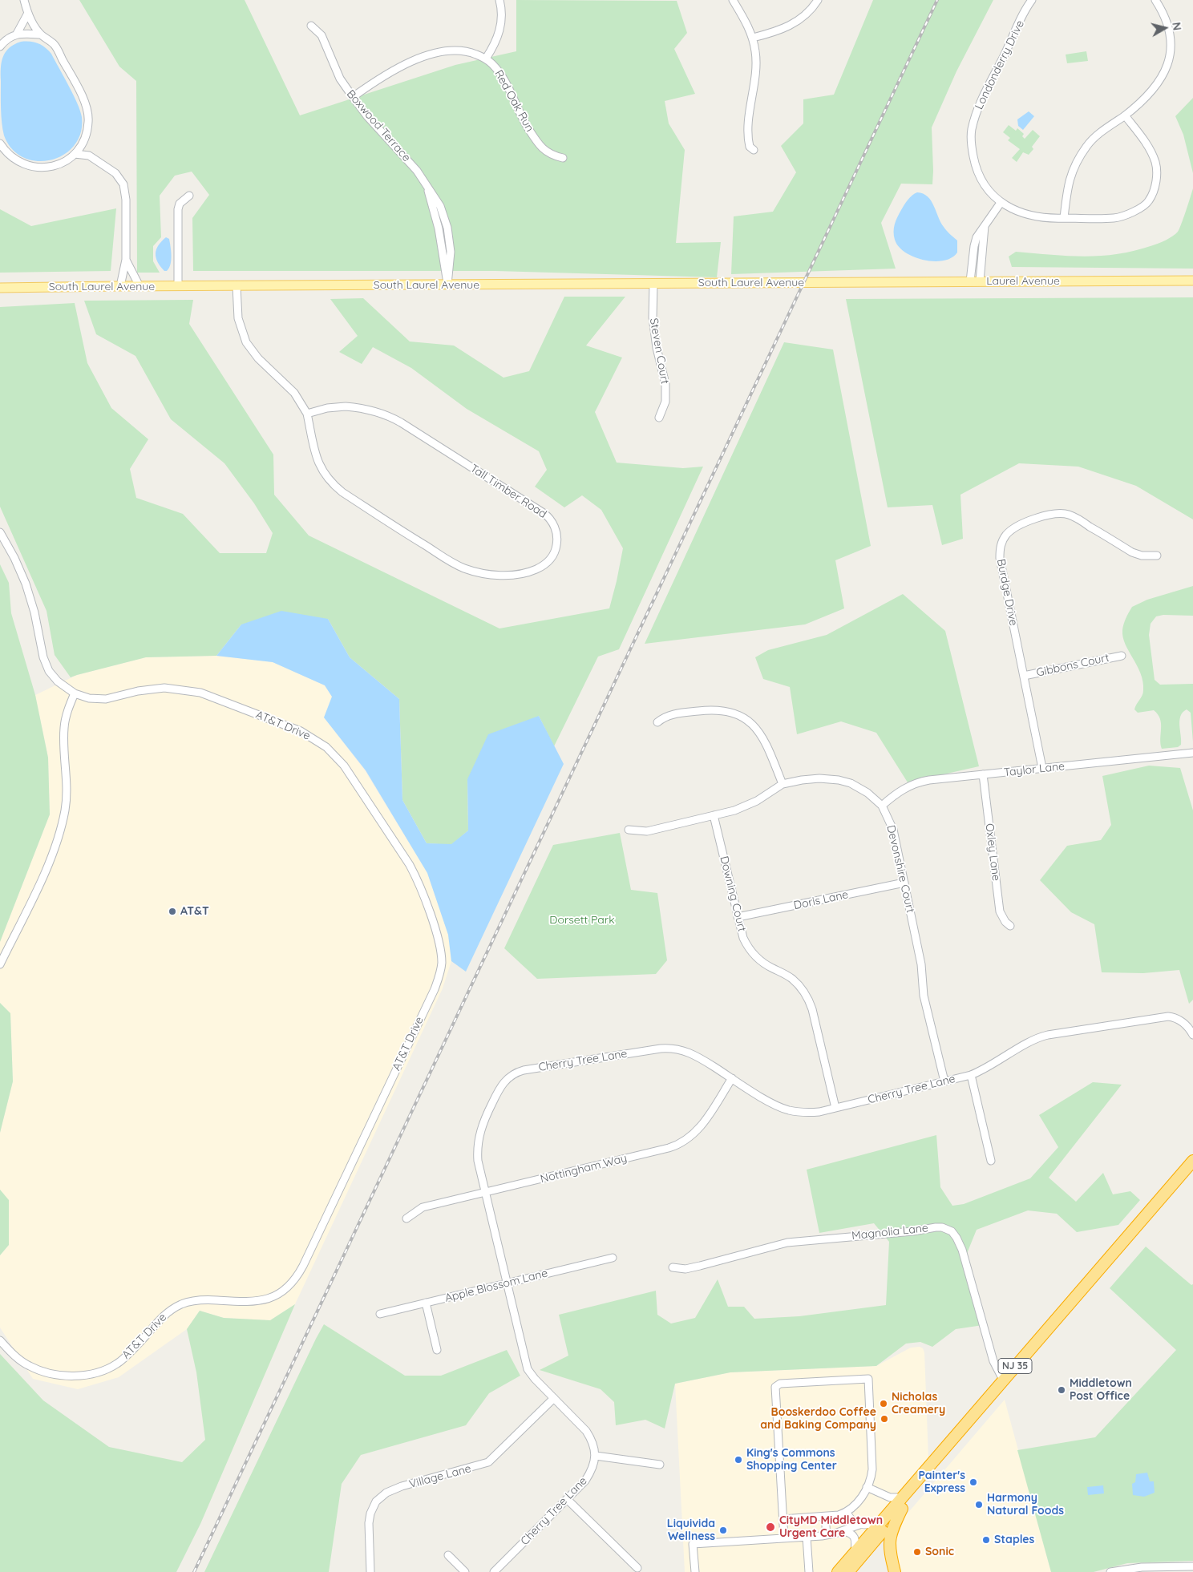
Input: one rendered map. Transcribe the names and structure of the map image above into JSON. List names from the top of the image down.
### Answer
{
  "streets": {
    "highway": ["NJ 35"],
    "main road": ["Laurel Avenue", "South Laurel Avenue"],
    "street": [
      "Londonderry Drive",
      "Red Oak Run",
      "Boxwood Terrace",
      "Steven Court",
      "Tall Timber Road",
      "Burdge Drive",
      "Gibbons Court",
      "AT&T Drive",
      "Taylor Lane",
      "Oxley Lane",
      "Devonshire Court",
      "Downing Court",
      "Doris Lane",
      "Cherry Tree Lane",
      "Nottingham Way",
      "Magnolia Lane",
      "Apple Blossom Lane",
      "Village Lane"
    ]
  },
  "crossings": [
    ["Boxwood Terrace", "South Laurel Avenue"],
    ["Laurel Avenue", "South Laurel Avenue"],
    ["South Laurel Avenue", "Steven Court"],
    ["South Laurel Avenue", "Tall Timber Road"],
    ["Burdge Drive", "Gibbons Court"],
    ["Burdge Drive", "Taylor Lane"],
    ["Taylor Lane", "Oxley Lane"],
    ["Taylor Lane", "Devonshire Court"],
    ["Devonshire Court", "Downing Court"],
    ["Devonshire Court", "Doris Lane"],
    ["Devonshire Court", "Cherry Tree Lane"],
    ["Downing Court", "Doris Lane"],
    ["Downing Court", "Cherry Tree Lane"],
    ["Cherry Tree Lane", "Nottingham Way"],
    ["Cherry Tree Lane", "Apple Blossom Lane"],
    ["Cherry Tree Lane", "Village Lane"],
    ["Magnolia Lane", "NJ 35"]
  ],
  "parks": ["Dorsett Park"],
  "places": [
    "AT&T",
    "Middletown Post Office",
    "Nicholas Creamery",
    "Booskerdoo Coffee and Baking Company",
    "King's Commons Shopping Center",
    "Painter's Express",
    "Harmony Natural Foods",
    "CityMD Middletown Urgent Care",
    "Liquivida Wellness",
    "Staples",
    "Sonic"
  ],
  "north": "right"
}
